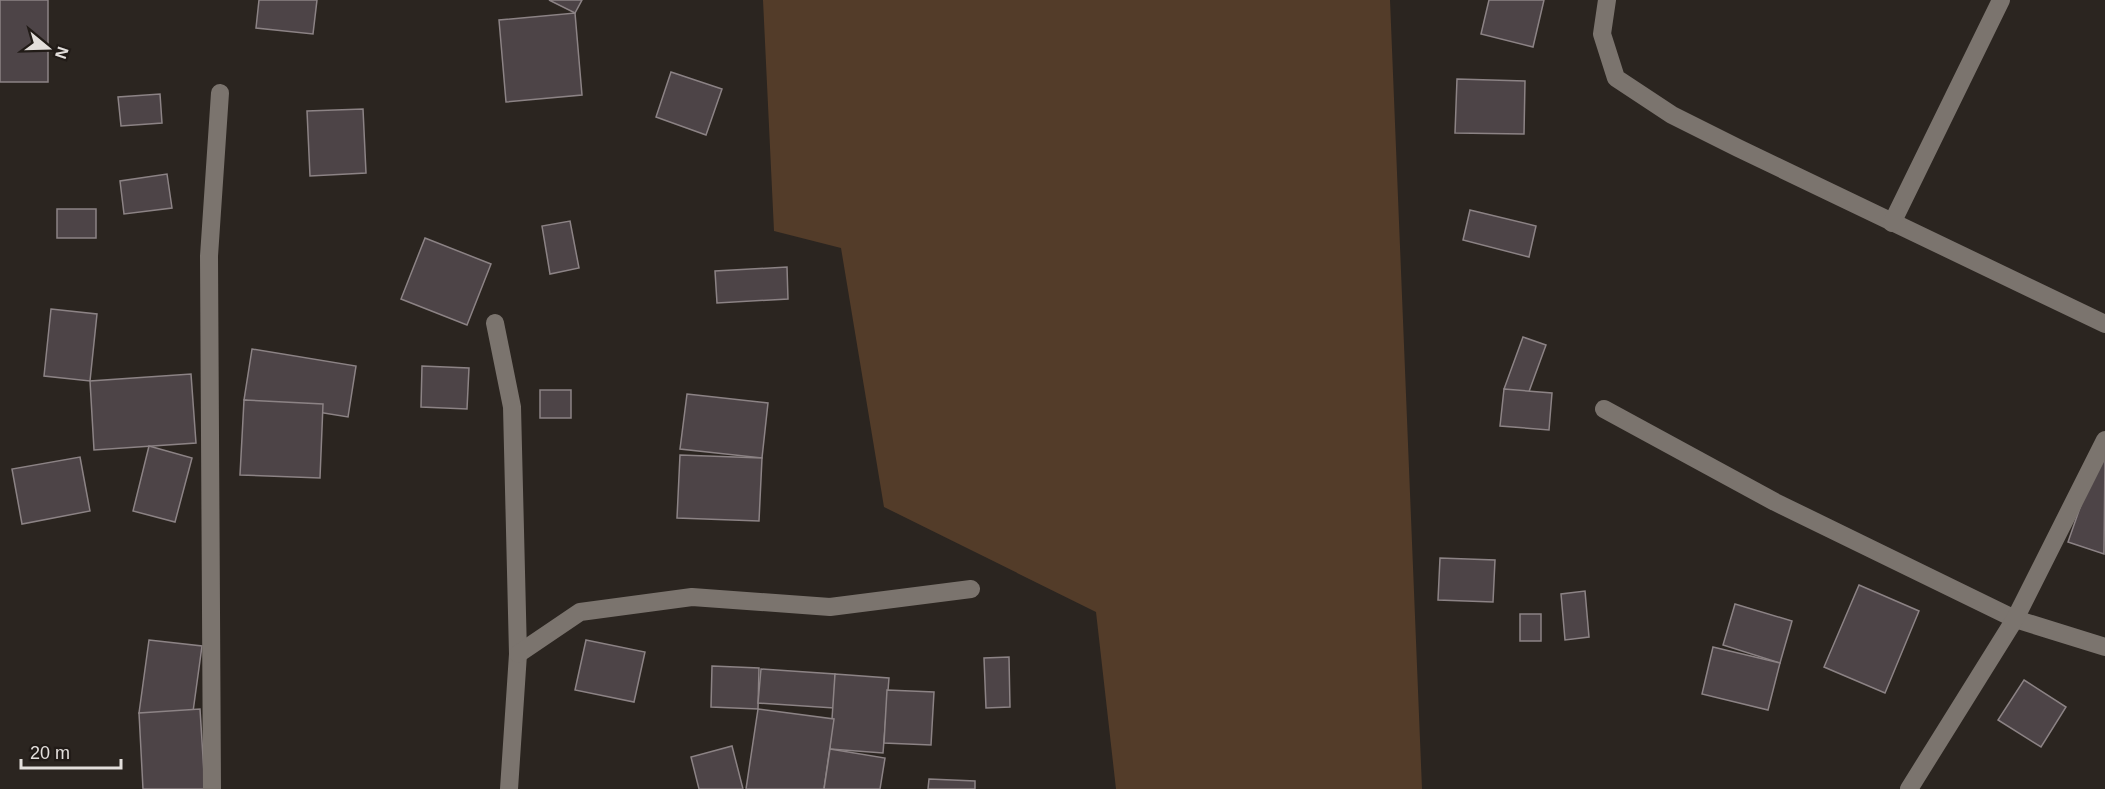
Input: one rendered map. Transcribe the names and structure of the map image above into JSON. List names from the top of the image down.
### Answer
{
  "scale_bar": "20 m",
  "north": "right"
}
